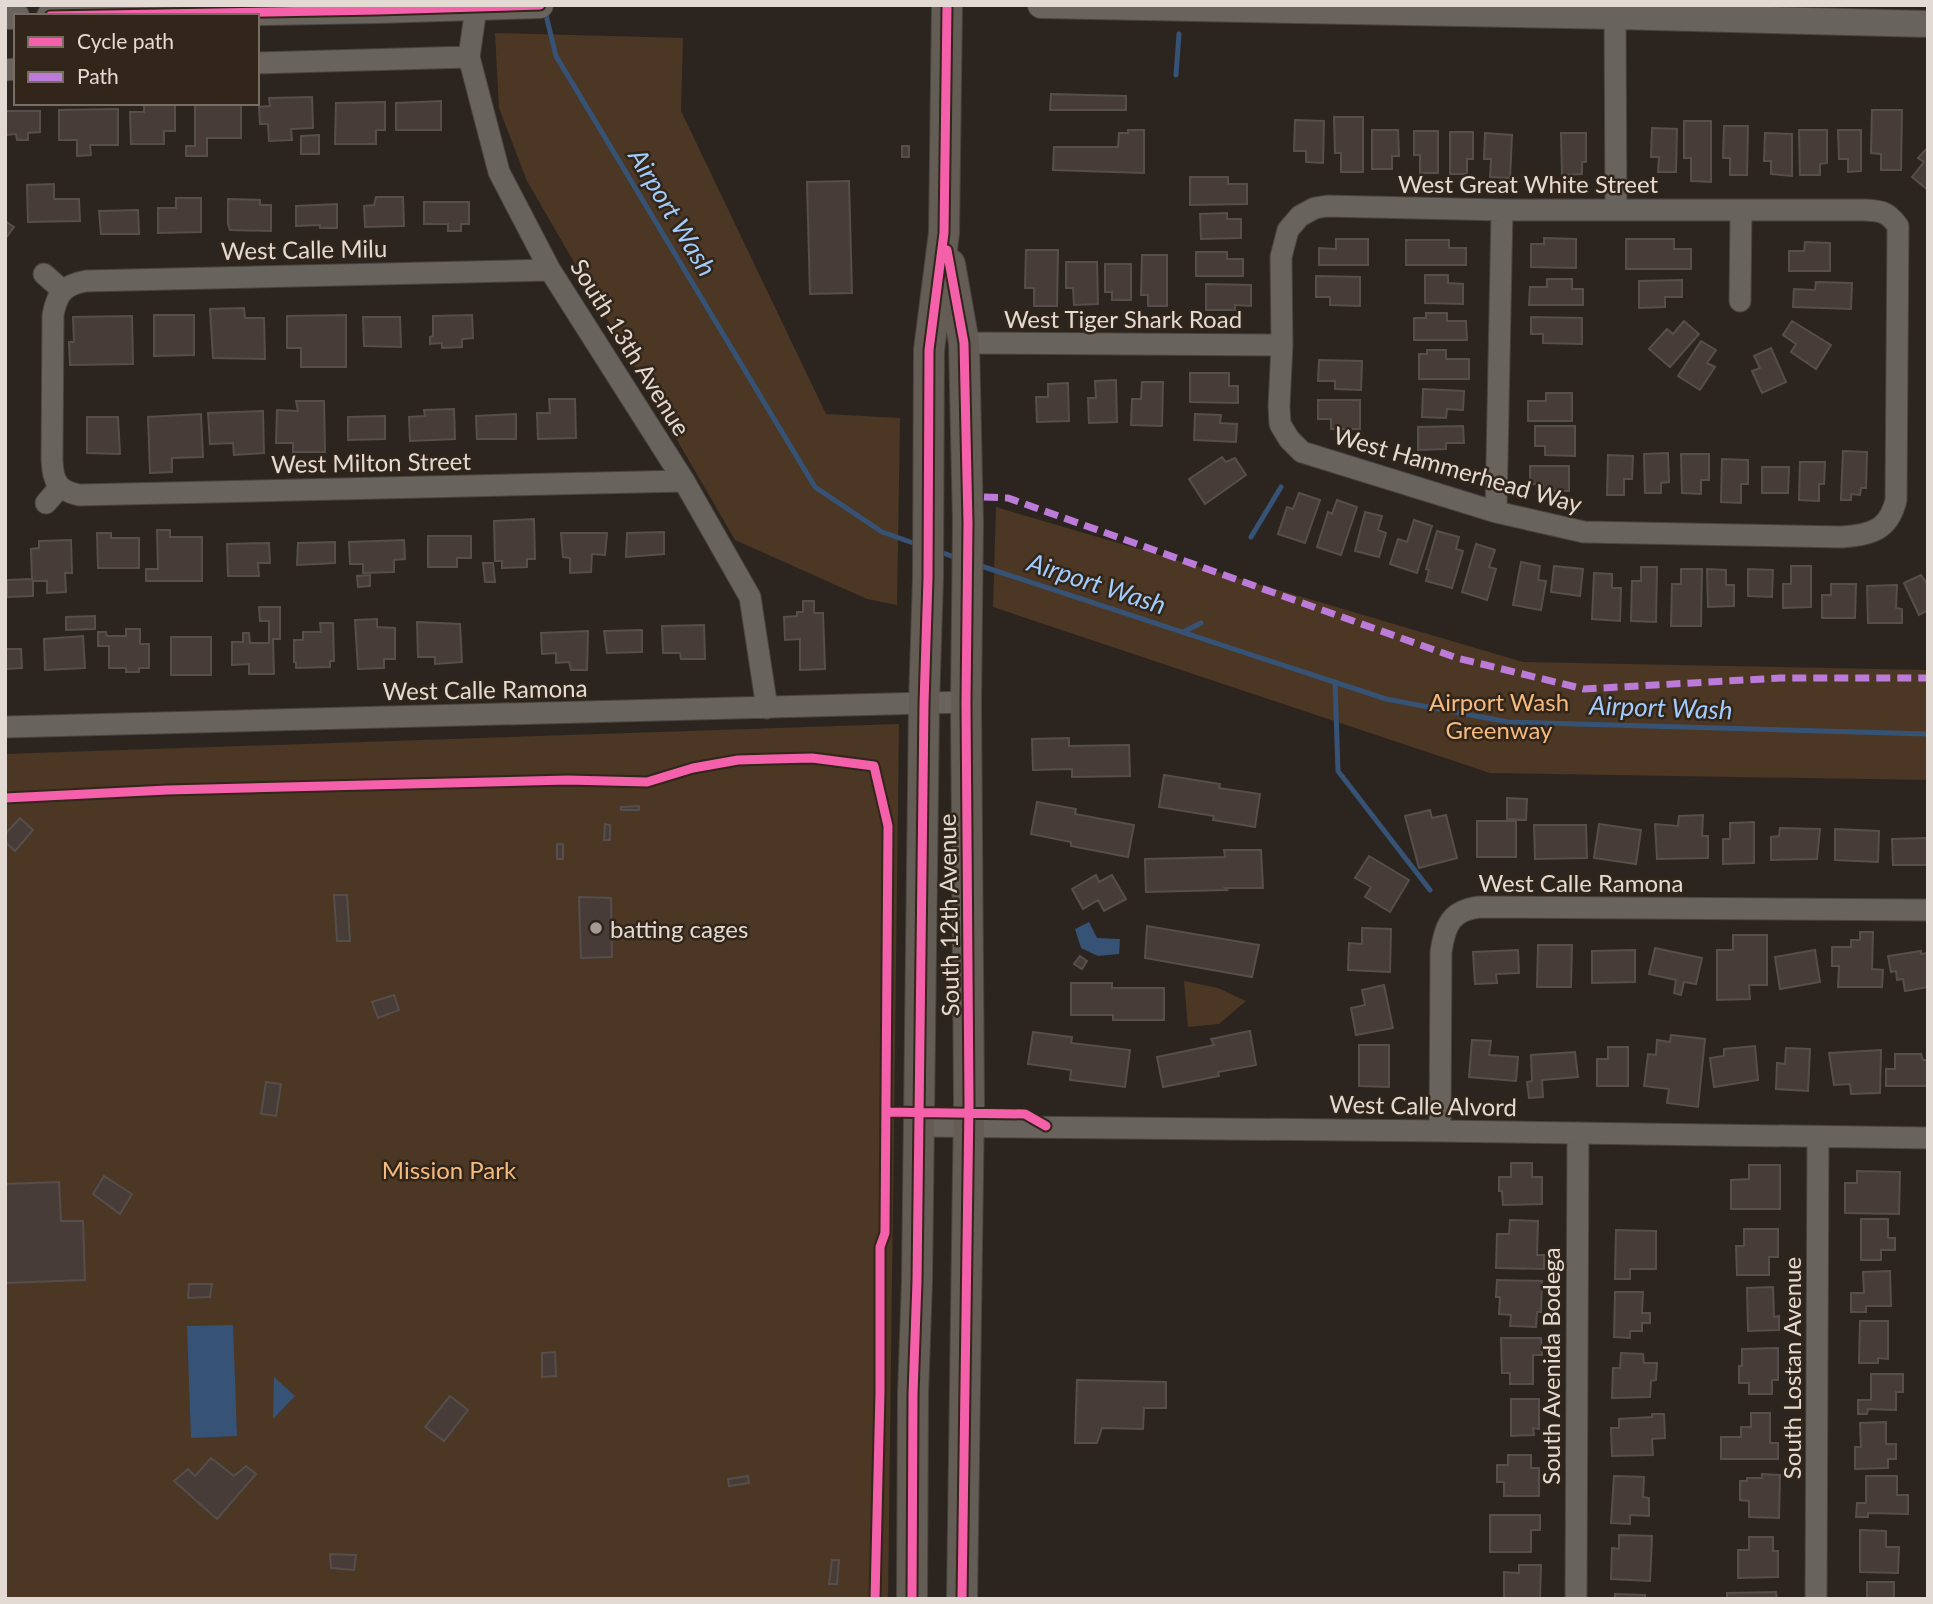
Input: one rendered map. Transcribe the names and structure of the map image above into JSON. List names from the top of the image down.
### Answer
{
  "streets": {
    "main road": ["South 12th Avenue"],
    "street": [
      "West Great White Street",
      "West Calle Milu",
      "West Tiger Shark Road",
      "South 13th Avenue",
      "West Milton Street",
      "West Hammerhead Way",
      "West Calle Ramona",
      "West Calle Alvord",
      "South Avenida Bodega",
      "South Lostan Avenue"
    ]
  },
  "crossings": [
    ["West Great White Street", "West Tiger Shark Road"],
    ["West Great White Street", "West Hammerhead Way"],
    ["West Calle Milu", "South 13th Avenue"],
    ["West Calle Milu", "West Milton Street"],
    ["West Tiger Shark Road", "West Hammerhead Way"],
    ["West Tiger Shark Road", "South 12th Avenue"],
    ["South 13th Avenue", "West Milton Street"],
    ["South 13th Avenue", "West Calle Ramona"],
    ["West Calle Ramona", "South 12th Avenue"],
    ["West Calle Ramona", "West Calle Alvord"],
    ["South 12th Avenue", "West Calle Alvord"],
    ["West Calle Alvord", "South Avenida Bodega"],
    ["West Calle Alvord", "South Lostan Avenue"]
  ],
  "water": ["Airport Wash"],
  "parks": ["Airport Wash Greenway", "Mission Park"],
  "places": ["batting cages"],
  "legend": ["Cycle path", "Path"]
}
